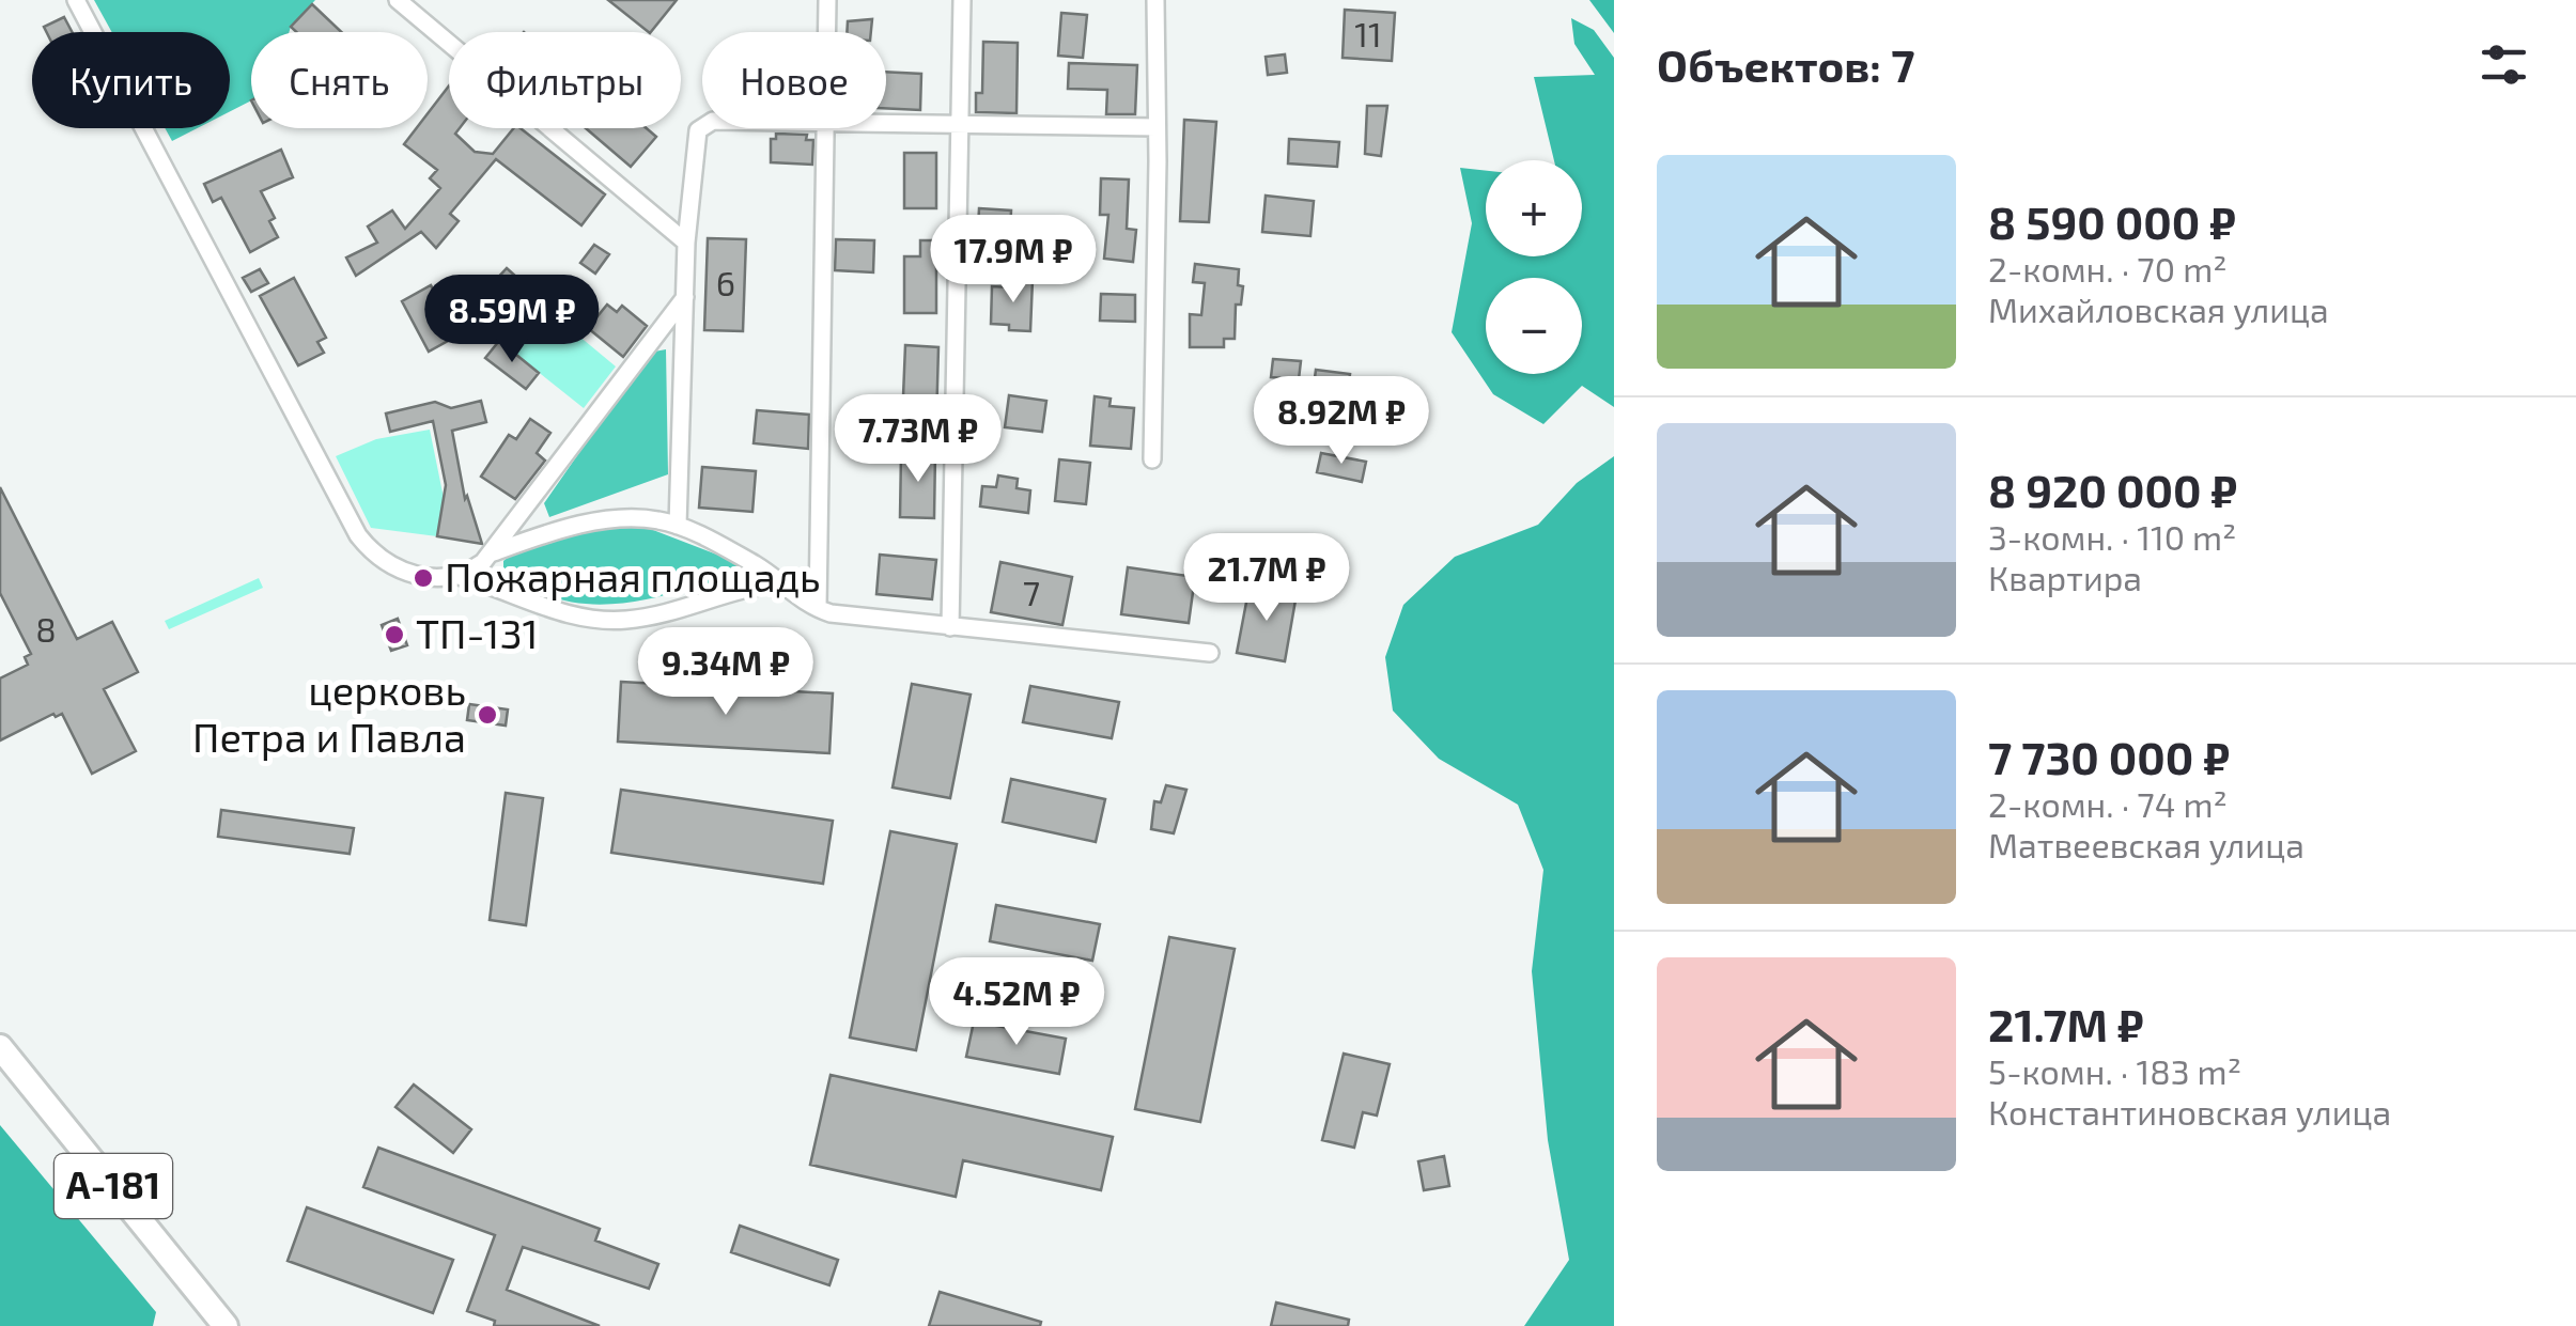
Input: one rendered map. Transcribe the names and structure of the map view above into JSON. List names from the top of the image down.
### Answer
{
  "streets": {
    "main road": ["А-181"]
  },
  "places": ["Пожарная площадь", "ТП-131", "церковь Петра и Павла"],
  "house_numbers": [
    "11",
    "6",
    "7",
    "8"
  ],
  "page": {
    "heading": "Объектов: 7",
    "chip": [
      "Купить",
      "Снять",
      "Фильтры",
      "Новое"
    ],
    "list": [
      {
        "name": "8 590 000 ₽",
        "note": "2-комн. · 70 m² · Михайловская улица"
      },
      {
        "name": "8 920 000 ₽",
        "note": "3-комн. · 110 m² · Квартира"
      },
      {
        "name": "7 730 000 ₽",
        "note": "2-комн. · 74 m² · Матвеевская улица"
      },
      {
        "name": "21.7M ₽",
        "note": "5-комн. · 183 m² · Константиновская улица"
      }
    ],
    "map_buttons": ["+", "−"],
    "price": [
      "17.9M ₽",
      "8.59M ₽",
      "8.92M ₽",
      "7.73M ₽",
      "21.7M ₽",
      "9.34M ₽",
      "4.52M ₽"
    ]
  }
}
